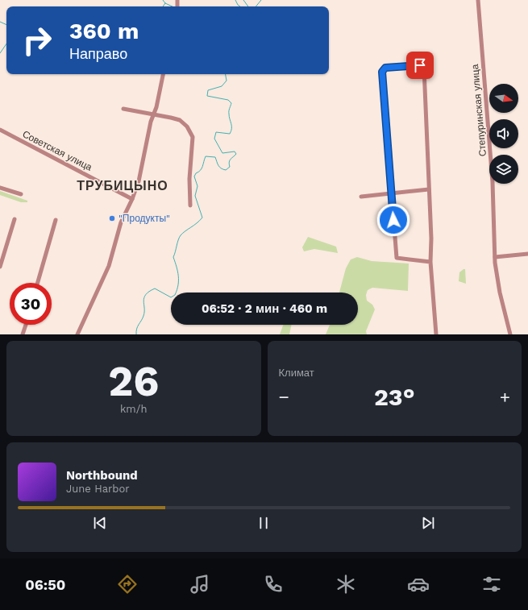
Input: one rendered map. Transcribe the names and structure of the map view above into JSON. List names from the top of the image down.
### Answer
{
  "streets": {
    "street": ["Степуринская улица", "Советская улица"]
  },
  "districts": ["ТРУБИЦЫНО"],
  "places": ["\"Продукты\""],
  "north": "right",
  "page": {
    "turn": ["360 m", "Направо"],
    "limit": "30",
    "trip": "06:52 · 2 мин · 460 m",
    "tile": [
      ["26", "km/h"],
      "Климат"
    ],
    "heat": ["−", "23°", "+"],
    "song": ["Northbound", "June Harbor"],
    "tabs": "06:50"
  }
}
